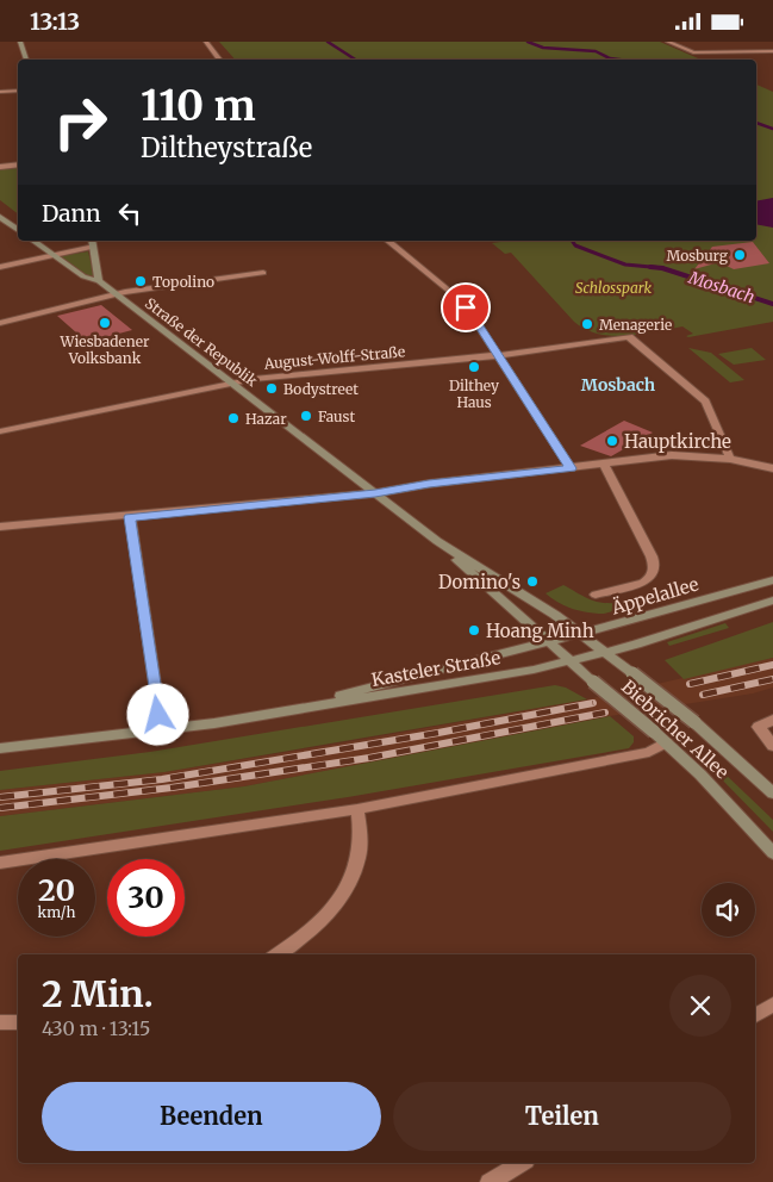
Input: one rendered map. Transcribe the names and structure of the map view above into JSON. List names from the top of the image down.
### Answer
{
  "streets": {
    "street": [
      "Straße der Republik",
      "August-Wolff-Straße",
      "Äppelallee",
      "Kasteler Straße",
      "Biebricher Allee"
    ]
  },
  "crossings": [
    ["Straße der Republik", "August-Wolff-Straße"],
    ["Straße der Republik", "Äppelallee"],
    ["Straße der Republik", "Kasteler Straße"],
    ["Straße der Republik", "Biebricher Allee"],
    ["Äppelallee", "Kasteler Straße"],
    ["Äppelallee", "Biebricher Allee"],
    ["Kasteler Straße", "Biebricher Allee"]
  ],
  "districts": ["Mosbach"],
  "water": ["Mosbach"],
  "parks": ["Schlosspark"],
  "places": [
    "Mosburg",
    "Topolino",
    "Wiesbadener Volksbank",
    "Menagerie",
    "Dilthey Haus",
    "Bodystreet",
    "Faust",
    "Hazar",
    "Hauptkirche",
    "Domino's",
    "Hoang Minh"
  ],
  "page": {
    "status": "13:13",
    "turn": ["110 m", "Diltheystraße"],
    "then": "Dann",
    "speed": "20 km/h",
    "limit": "30",
    "heading": ["2 Min.", "430 m · 13:15"],
    "buttons": ["Beenden", "Teilen"]
  }
}
